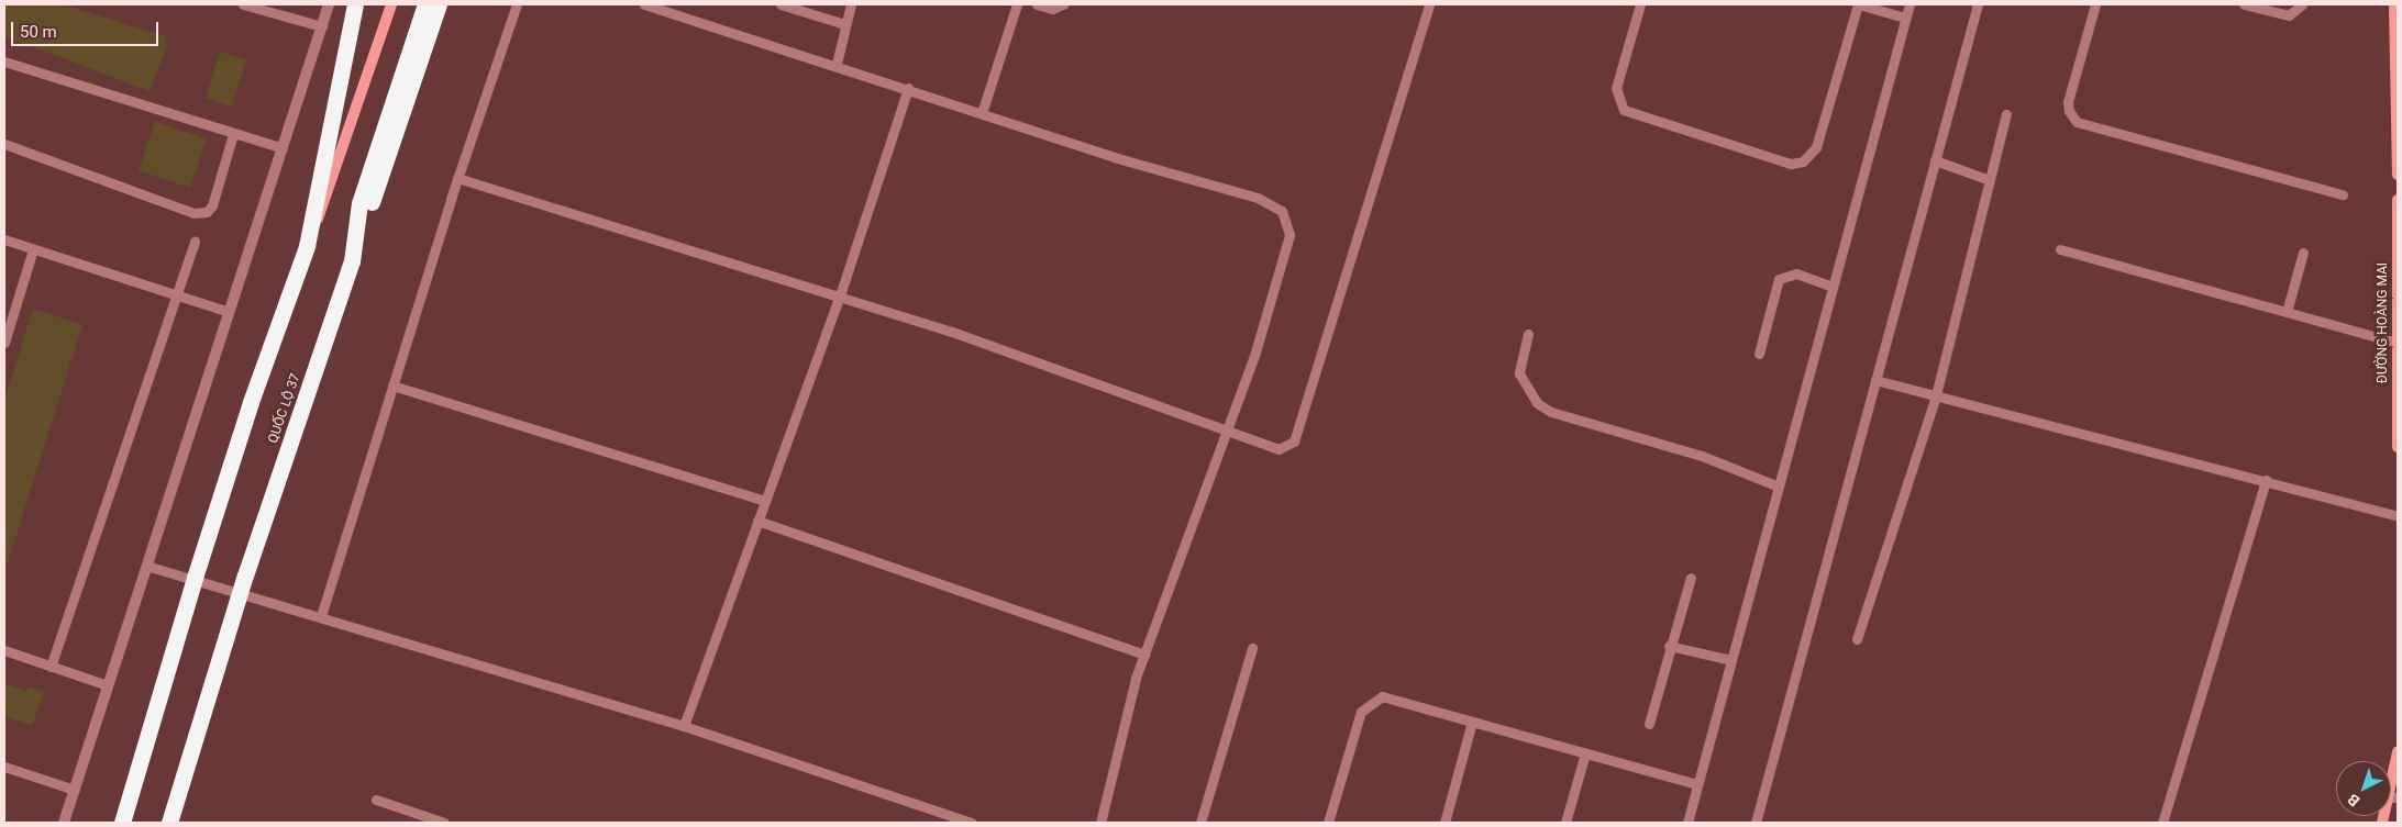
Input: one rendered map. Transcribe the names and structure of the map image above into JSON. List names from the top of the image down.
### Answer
{
  "streets": {
    "highway": ["QUỐC LỘ 37"],
    "street": ["ĐƯỜNG HOÀNG MAI"]
  },
  "scale_bar": "50 m",
  "north": "bottom left"
}
